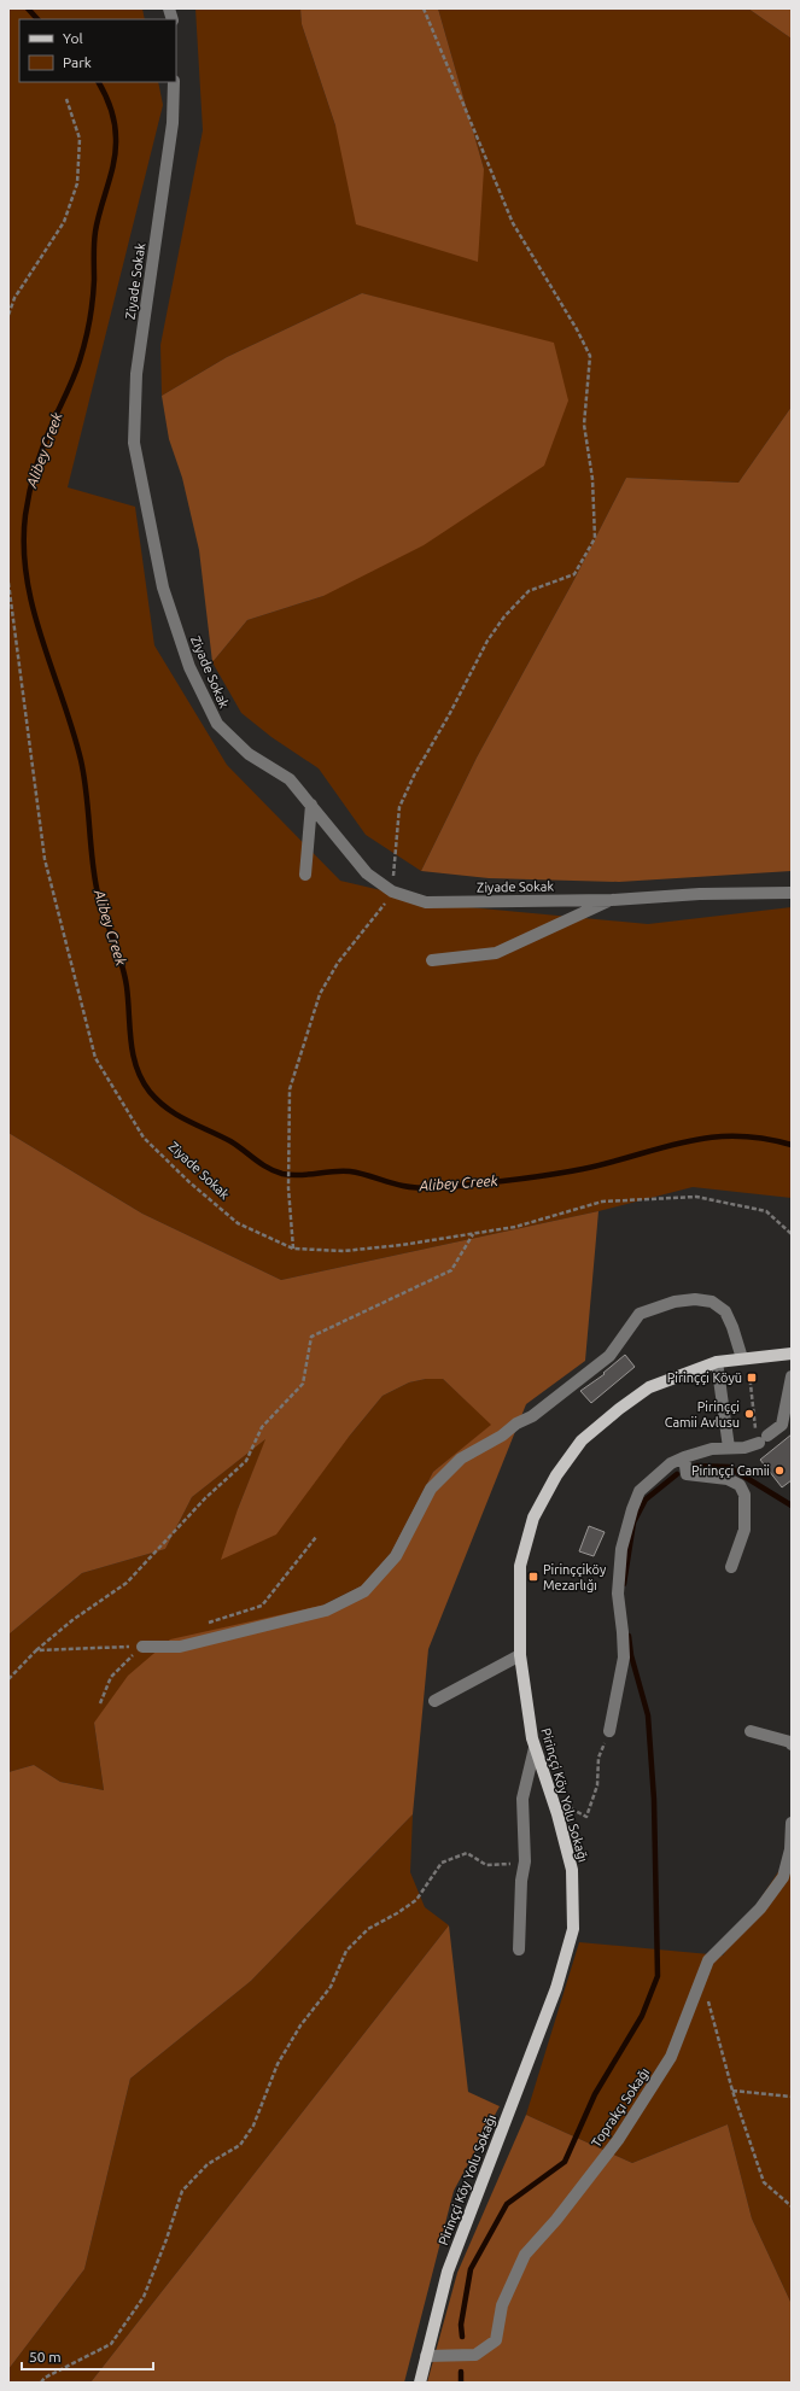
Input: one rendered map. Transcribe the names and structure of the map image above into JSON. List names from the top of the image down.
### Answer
{
  "streets": {
    "main road": ["Pirinççi Köy Yolu Sokağı"],
    "street": ["Ziyade Sokak", "Toprakçı Sokağı"]
  },
  "crossings": [
    ["Pirinççi Köy Yolu Sokağı", "Toprakçı Sokağı"]
  ],
  "water": ["Alibey Creek"],
  "places": {
    "transit": ["Pirinççi Köyü", "Pirinççiköy Mezarlığı"],
    "other": ["Pirinççi Camii Avlusu", "Pirinççi Camii"]
  },
  "legend": ["Yol", "Park"],
  "scale_bar": "50 m"
}
